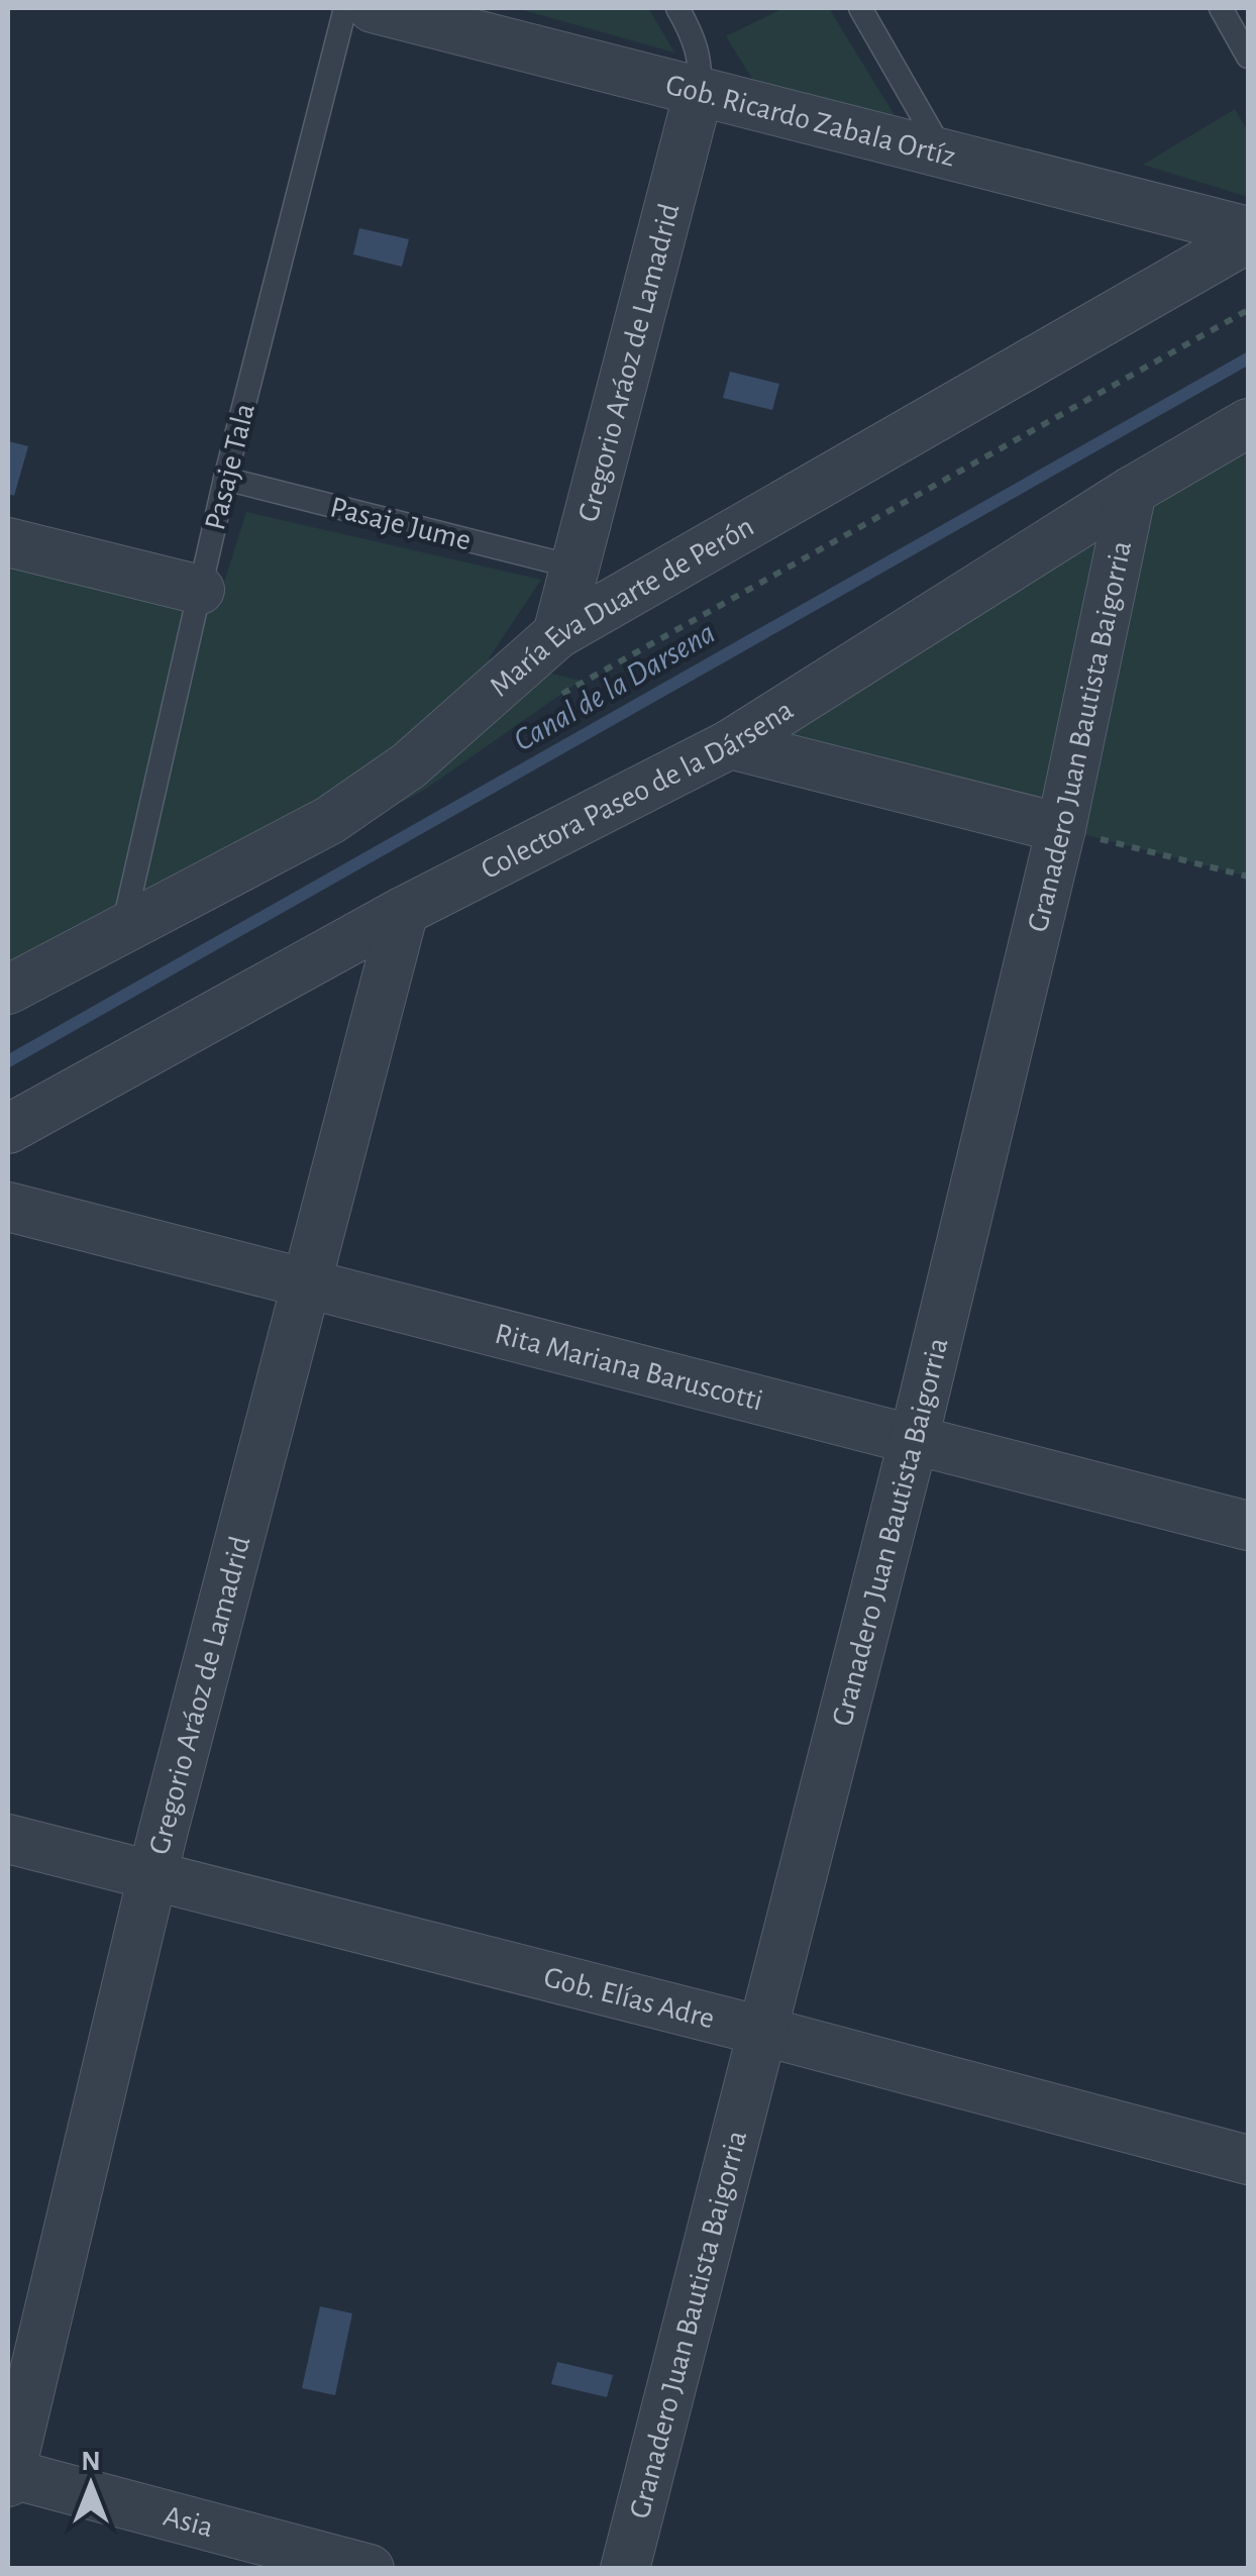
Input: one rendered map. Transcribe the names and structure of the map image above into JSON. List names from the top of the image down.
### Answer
{
  "streets": {
    "street": [
      "Gob. Ricardo Zabala Ortíz",
      "Gregorio Aráoz de Lamadrid",
      "María Eva Duarte de Perón",
      "Granadero Juan Bautista Baigorria",
      "Colectora Paseo de la Dársena",
      "Rita Mariana Baruscotti",
      "Gob. Elías Adre",
      "Asia"
    ],
    "lane": ["Pasaje Tala", "Pasaje Jume"]
  },
  "crossings": [
    ["Gob. Ricardo Zabala Ortíz", "Gregorio Aráoz de Lamadrid"],
    ["Gregorio Aráoz de Lamadrid", "Pasaje Jume"],
    ["Gregorio Aráoz de Lamadrid", "María Eva Duarte de Perón"],
    ["Gregorio Aráoz de Lamadrid", "Colectora Paseo de la Dársena"],
    ["Gregorio Aráoz de Lamadrid", "Rita Mariana Baruscotti"],
    ["Gregorio Aráoz de Lamadrid", "Gob. Elías Adre"],
    ["Gregorio Aráoz de Lamadrid", "Asia"],
    ["Pasaje Tala", "Pasaje Jume"],
    ["Pasaje Tala", "María Eva Duarte de Perón"],
    ["Granadero Juan Bautista Baigorria", "Colectora Paseo de la Dársena"],
    ["Granadero Juan Bautista Baigorria", "Rita Mariana Baruscotti"],
    ["Granadero Juan Bautista Baigorria", "Gob. Elías Adre"]
  ],
  "water": ["Canal de la Darsena"],
  "north": "top"
}
